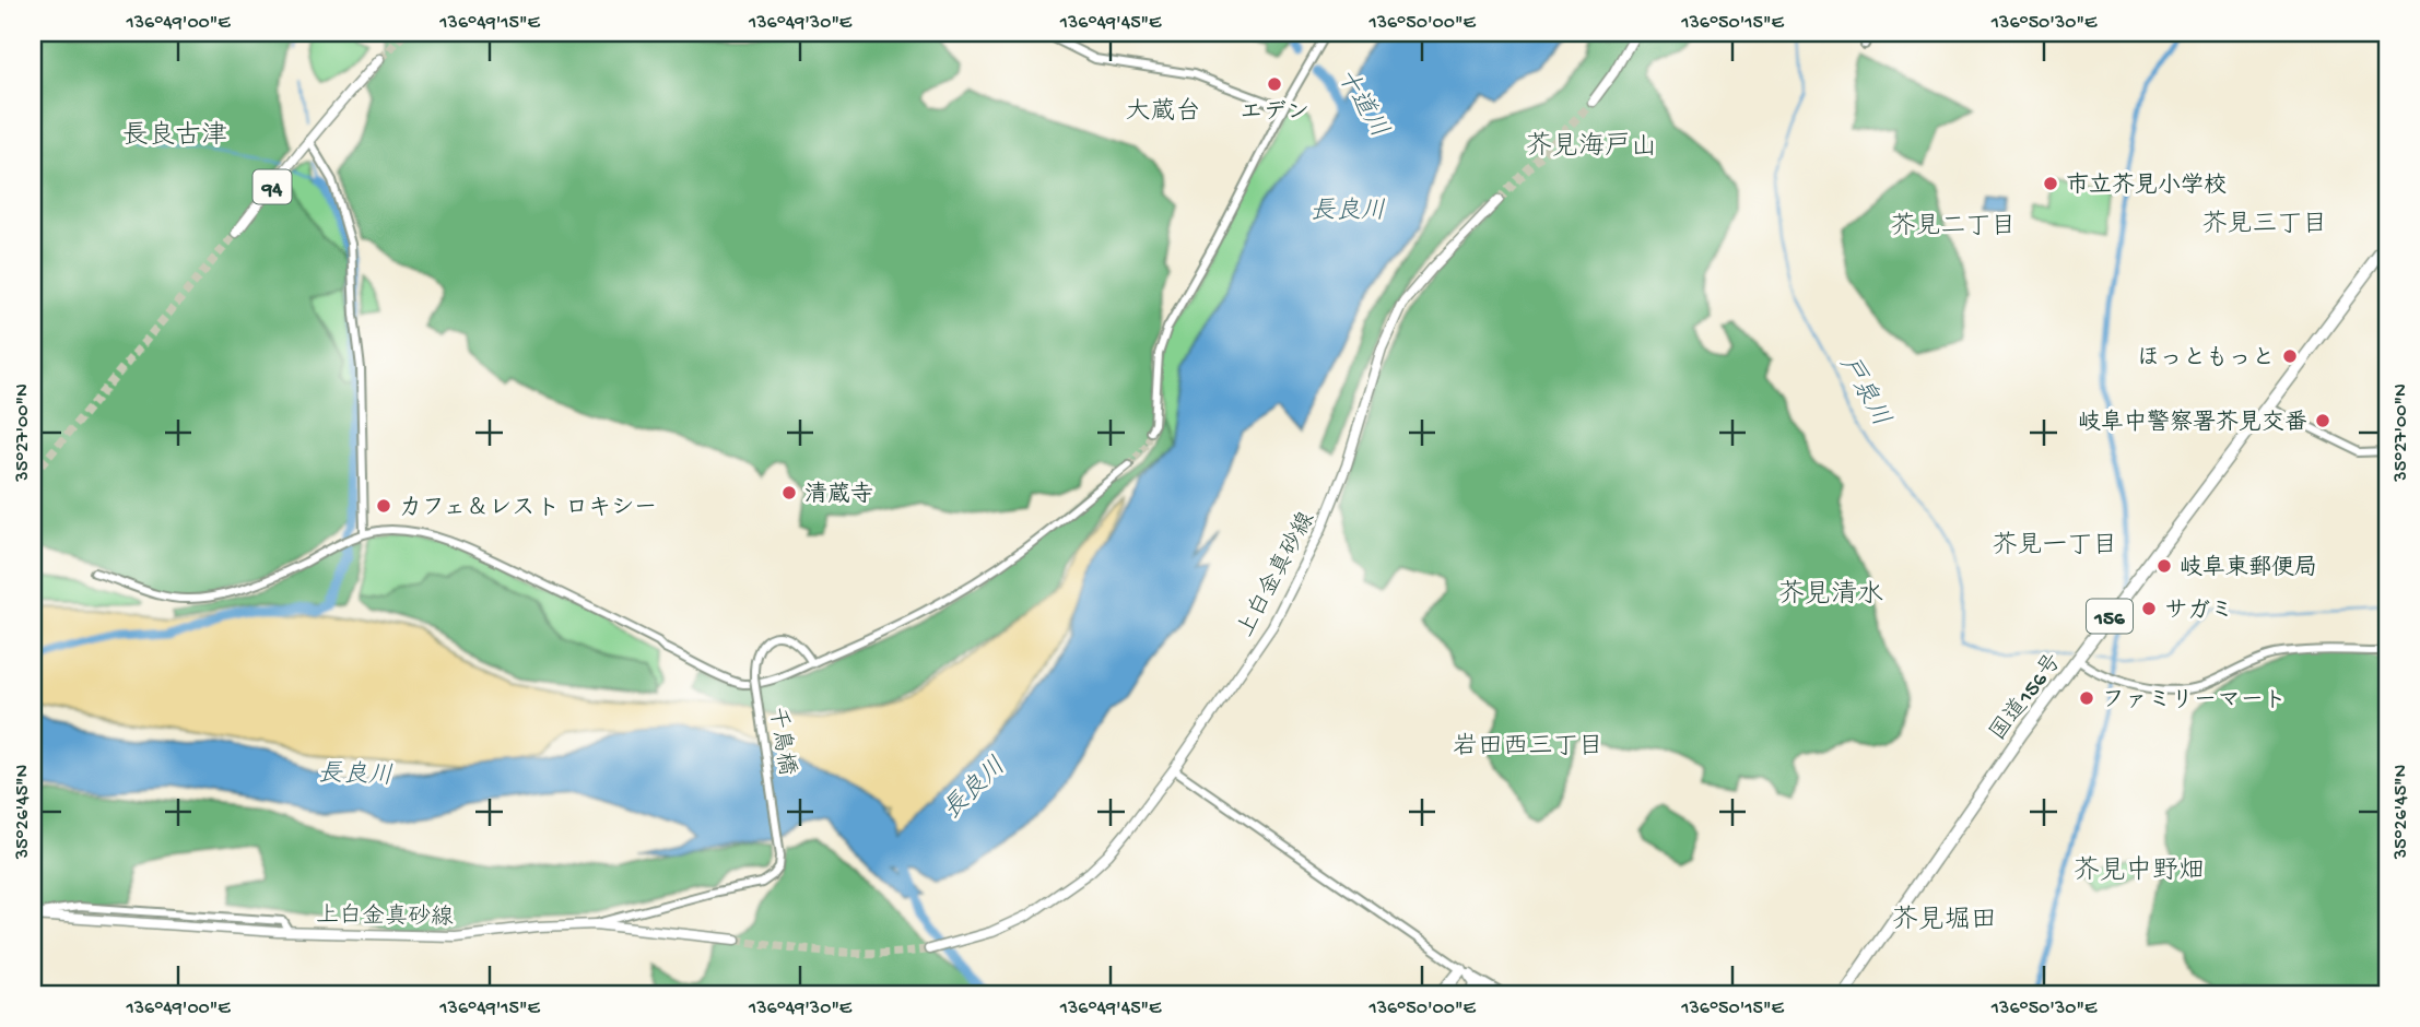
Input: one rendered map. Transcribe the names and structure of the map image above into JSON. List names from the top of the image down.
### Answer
{
  "streets": {
    "highway": ["156", "国道156号"],
    "main road": ["94", "上白金真砂線"],
    "street": ["千鳥橋"]
  },
  "crossings": [
    ["上白金真砂線", "千鳥橋"]
  ],
  "districts": [
    "大蔵台",
    "長良古津",
    "芥見海戸山",
    "芥見三丁目",
    "芥見二丁目",
    "芥見一丁目",
    "芥見清水",
    "岩田西三丁目",
    "芥見中野畑",
    "芥見堀田"
  ],
  "water": ["十道川", "長良川", "戸泉川"],
  "places": [
    "エデン",
    "市立芥見小学校",
    "ほっともっと",
    "岐阜中警察署芥見交番",
    "清蔵寺",
    "カフェ＆レスト ロキシー",
    "岐阜東郵便局",
    "サガミ",
    "ファミリーマート"
  ],
  "coordinates": [
    "136°49'00\"E",
    "136°49'15\"E",
    "136°49'30\"E",
    "136°49'45\"E",
    "136°50'00\"E",
    "136°50'15\"E",
    "136°50'30\"E",
    "35°27'00\"N",
    "35°26'45\"N"
  ]
}
